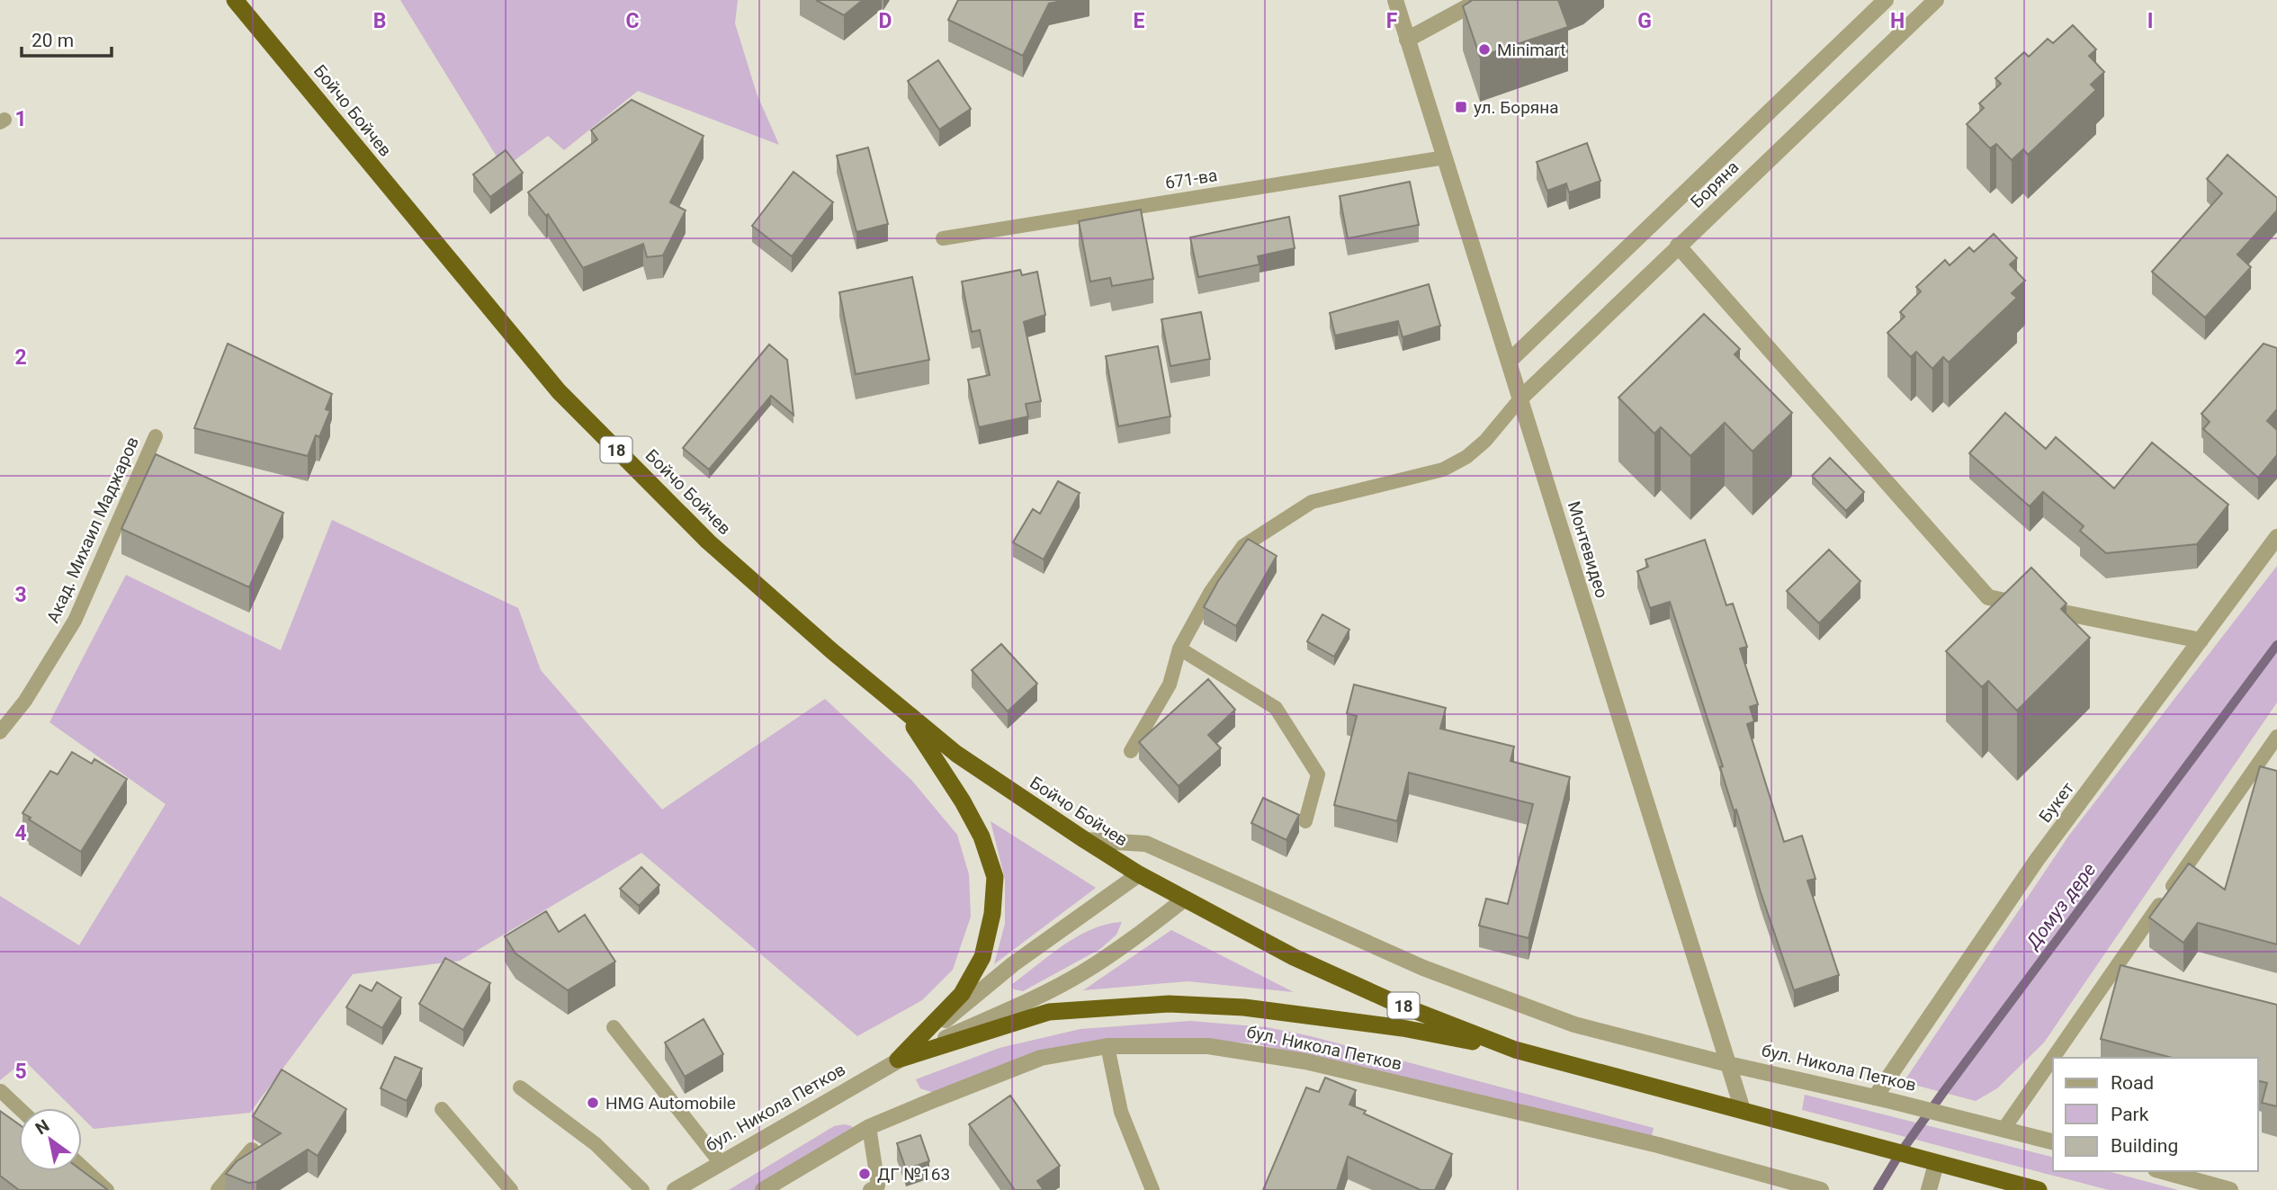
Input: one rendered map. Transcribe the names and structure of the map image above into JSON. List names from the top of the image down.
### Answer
{
  "streets": {
    "highway": ["Бойчо Бойчев", "18"],
    "street": [
      "Боряна",
      "Монтевидео",
      "Букет",
      "бул. Никола Петков"
    ],
    "lane": ["671-ва", "Акад. Михаил Маджаров"]
  },
  "crossings": [
    ["Бойчо Бойчев", "18"],
    ["Бойчо Бойчев", "бул. Никола Петков"],
    ["671-ва", "Монтевидео"],
    ["Боряна", "Монтевидео"],
    ["18", "Монтевидео"],
    ["18", "бул. Никола Петков"],
    ["Монтевидео", "бул. Никола Петков"],
    ["Букет", "бул. Никола Петков"]
  ],
  "water": ["Домуз дере"],
  "places": {
    "other": ["Minimart", "HMG Automobile", "ДГ №163"],
    "transit": ["ул. Боряна"]
  },
  "legend": ["Road", "Park", "Building"],
  "scale_bar": "20 m",
  "north": "top left",
  "grid": {
    "columns": [
      "B",
      "C",
      "D",
      "E",
      "F",
      "G",
      "H",
      "I"
    ],
    "rows": [
      "1",
      "2",
      "3",
      "4",
      "5"
    ]
  }
}
